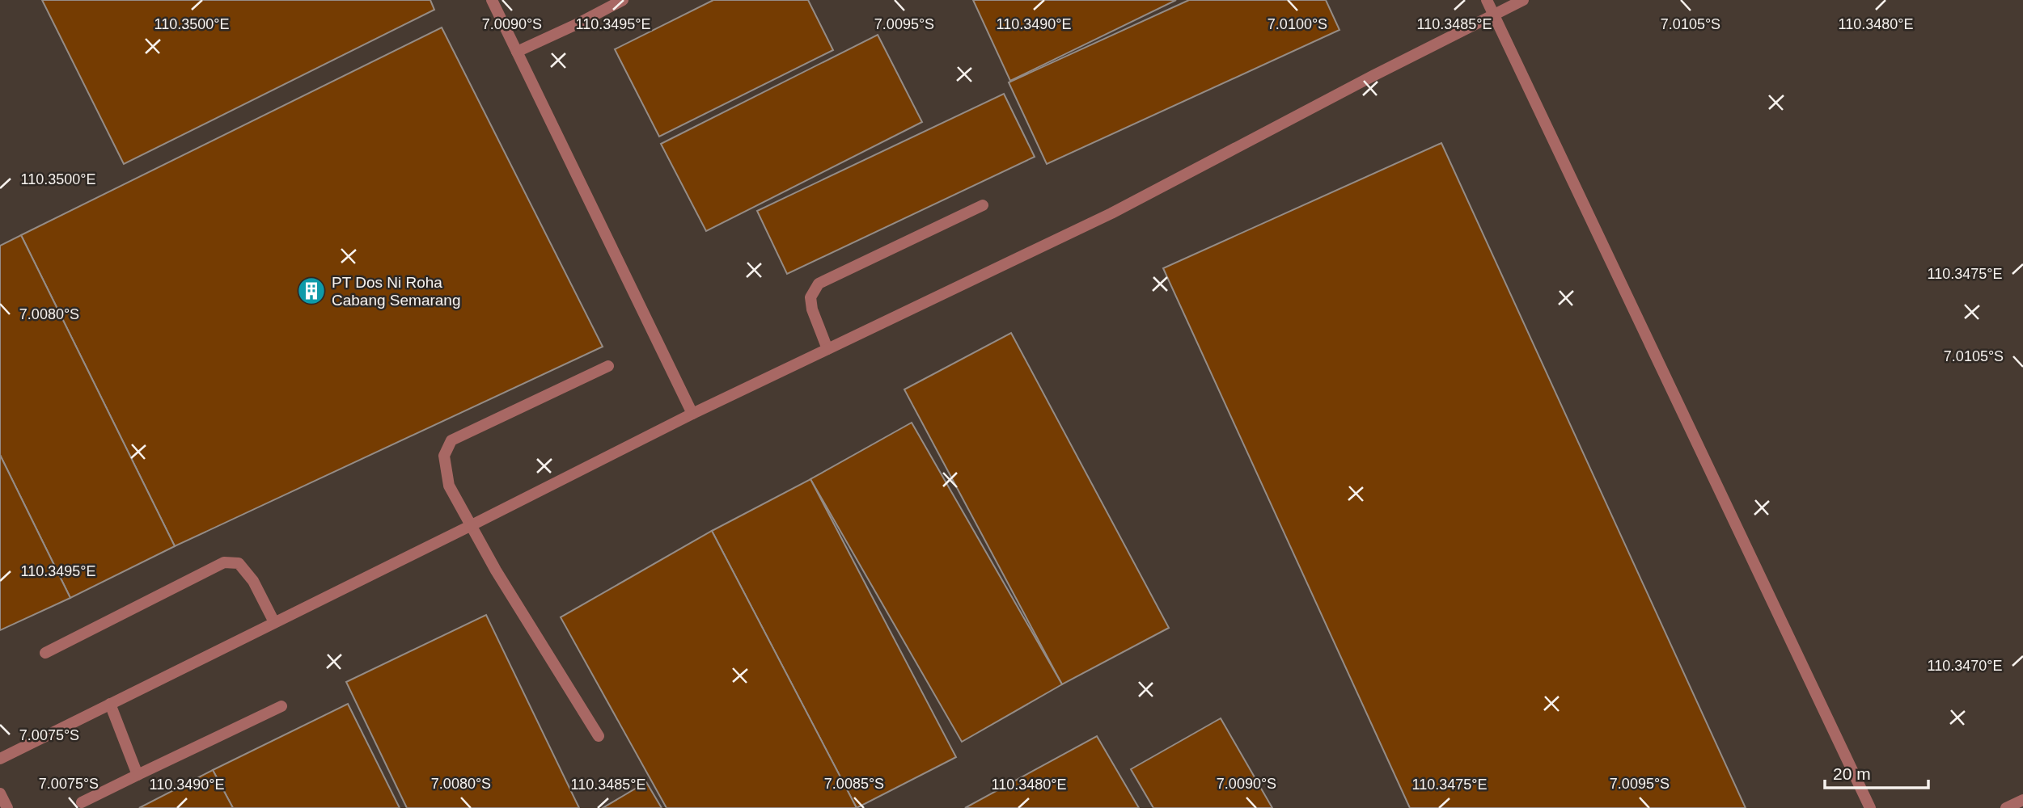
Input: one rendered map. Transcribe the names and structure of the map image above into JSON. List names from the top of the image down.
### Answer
{
  "places": {
    "building": ["PT Dos Ni Roha Cabang Semarang"]
  },
  "scale_bar": "20 m",
  "coordinates": [
    "110.3500°E",
    "110.3495°E",
    "110.3490°E",
    "110.3485°E",
    "110.3480°E",
    "7.0090°S",
    "7.0095°S",
    "7.0100°S",
    "7.0105°S",
    "110.3475°E",
    "7.0080°S",
    "110.3470°E",
    "7.0075°S",
    "7.0085°S"
  ]
}
